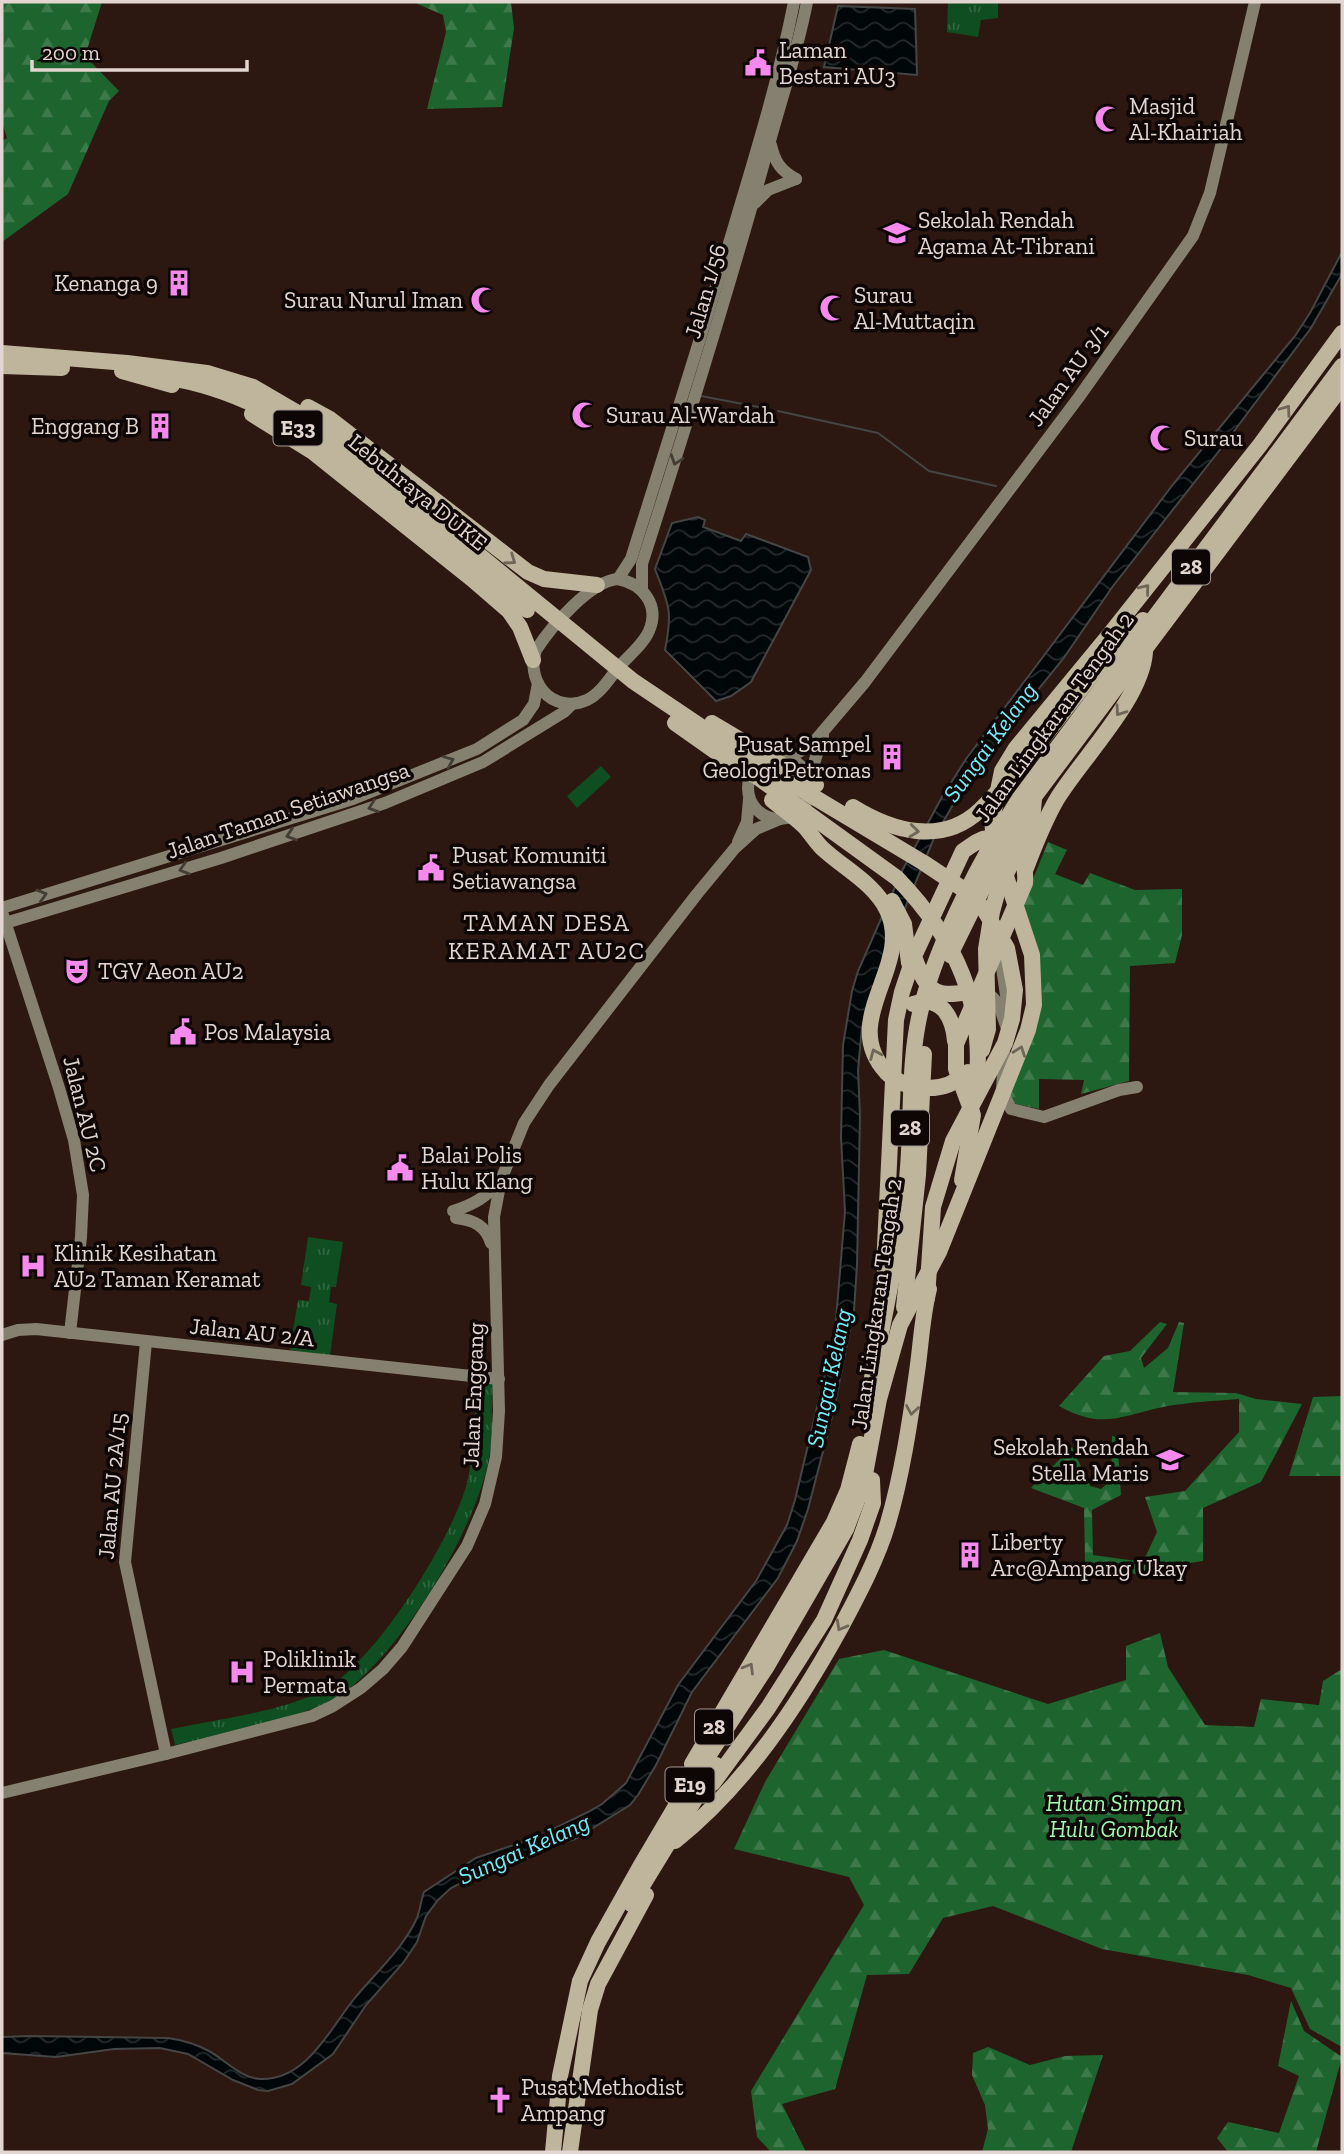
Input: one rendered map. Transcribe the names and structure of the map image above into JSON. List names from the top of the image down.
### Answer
{
  "streets": {
    "highway": [
      "E33",
      "Lebuhraya DUKE",
      "28",
      "Jalan Lingkaran Tengah 2",
      "E19"
    ],
    "main road": [
      "Jalan 1/56",
      "Jalan AU 3/1",
      "Jalan Taman Setiawangsa",
      "Jalan AU 2C",
      "Jalan AU 2/A",
      "Jalan Enggang",
      "Jalan AU 2A/15"
    ]
  },
  "crossings": [
    ["Jalan 1/56", "Jalan Taman Setiawangsa"],
    ["Jalan AU 3/1", "Jalan Enggang"],
    ["Jalan Taman Setiawangsa", "Jalan AU 2C"],
    ["Jalan AU 2C", "Jalan AU 2/A"],
    ["Jalan AU 2/A", "Jalan Enggang"],
    ["Jalan AU 2/A", "Jalan AU 2A/15"],
    ["Jalan Enggang", "Jalan AU 2A/15"]
  ],
  "districts": ["TAMAN DESA KERAMAT AU2C"],
  "water": ["Sungai Kelang"],
  "parks": ["Hutan Simpan Hulu Gombak"],
  "places": {
    "public building": [
      "Laman Bestari AU3",
      "Pusat Komuniti Setiawangsa",
      "Pos Malaysia",
      "Balai Polis Hulu Klang"
    ],
    "mosque": [
      "Masjid Al-Khairiah",
      "Surau Nurul Iman",
      "Surau Al-Muttaqin",
      "Surau Al-Wardah",
      "Surau"
    ],
    "school or university": ["Sekolah Rendah Agama At-Tibrani", "Sekolah Rendah Stella Maris"],
    "building": [
      "Kenanga 9",
      "Enggang B",
      "Pusat Sampel Geologi Petronas",
      "Liberty Arc@Ampang Ukay"
    ],
    "theatre": ["TGV Aeon AU2"],
    "hospital": ["Klinik Kesihatan AU2 Taman Keramat", "Poliklinik Permata"],
    "church": ["Pusat Methodist Ampang"]
  },
  "scale_bar": "200 m"
}
